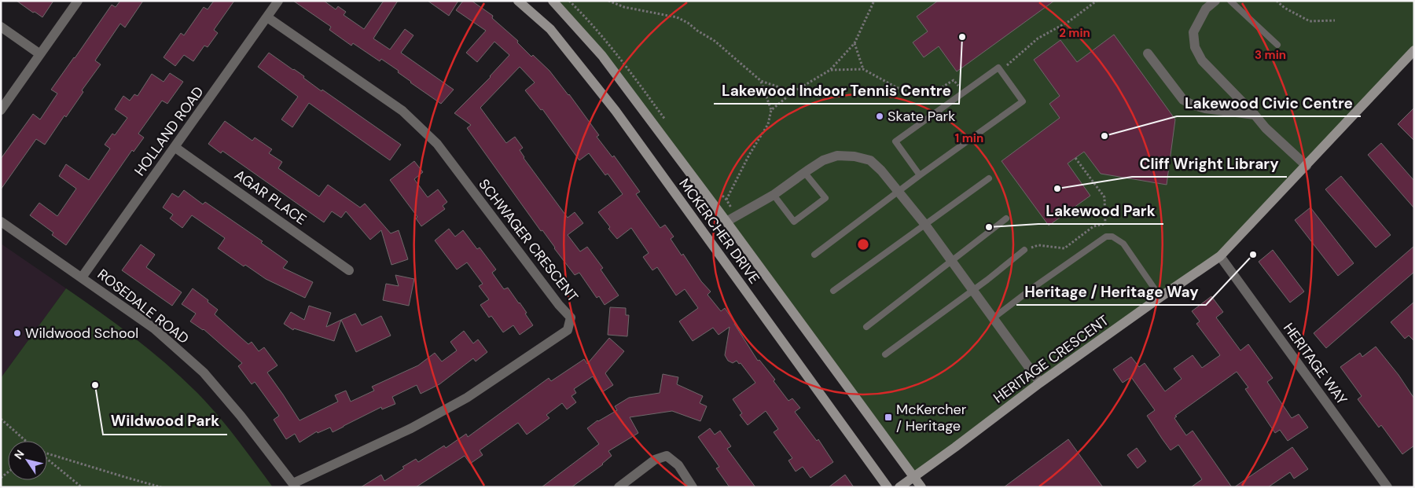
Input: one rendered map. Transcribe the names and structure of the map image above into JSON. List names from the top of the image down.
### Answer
{
  "streets": {
    "main road": ["MCKERCHER DRIVE", "HERITAGE CRESCENT"],
    "street": [
      "HOLLAND ROAD",
      "AGAR PLACE",
      "SCHWAGER CRESCENT",
      "ROSEDALE ROAD",
      "HERITAGE WAY"
    ]
  },
  "crossings": [
    ["HOLLAND ROAD", "AGAR PLACE"],
    ["HOLLAND ROAD", "SCHWAGER CRESCENT"],
    ["HOLLAND ROAD", "ROSEDALE ROAD"],
    ["MCKERCHER DRIVE", "HERITAGE CRESCENT"],
    ["SCHWAGER CRESCENT", "ROSEDALE ROAD"],
    ["HERITAGE CRESCENT", "HERITAGE WAY"]
  ],
  "places": {
    "other": [
      "Lakewood Indoor Tennis Centre",
      "Skate Park",
      "Lakewood Civic Centre",
      "Cliff Wright Library",
      "Lakewood Park",
      "Heritage / Heritage Way",
      "Wildwood School",
      "Wildwood Park"
    ],
    "transit": ["McKercher / Heritage"]
  },
  "north": "top left",
  "rings": ["2 min", "3 min", "1 min"]
}
